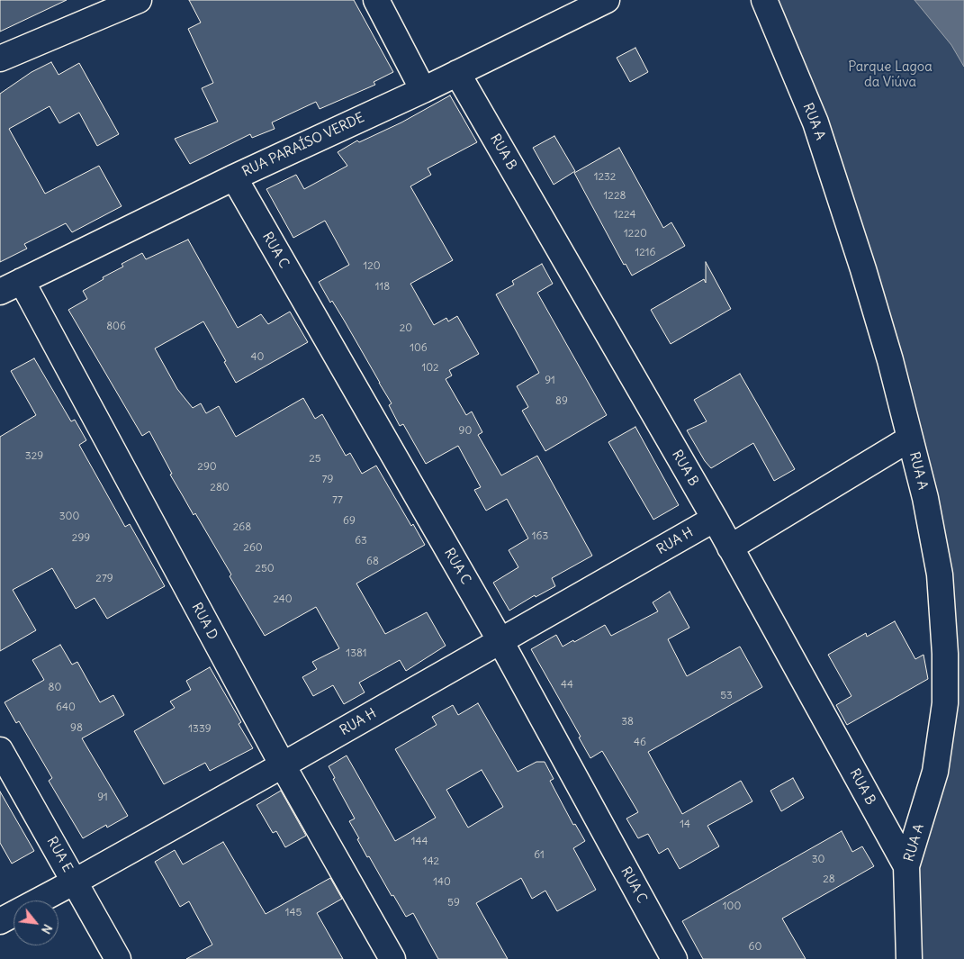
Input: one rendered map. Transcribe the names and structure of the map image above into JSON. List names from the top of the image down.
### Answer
{
  "streets": {
    "street": [
      "RUA A",
      "RUA PARAÍSO VERDE",
      "RUA B",
      "RUA C",
      "RUA H",
      "RUA D",
      "RUA E"
    ]
  },
  "crossings": [
    ["RUA A", "RUA B"],
    ["RUA PARAÍSO VERDE", "RUA B"],
    ["RUA PARAÍSO VERDE", "RUA C"],
    ["RUA PARAÍSO VERDE", "RUA D"],
    ["RUA B", "RUA H"],
    ["RUA C", "RUA H"],
    ["RUA H", "RUA D"],
    ["RUA H", "RUA E"]
  ],
  "parks": ["Parque Lagoa da Viúva"],
  "house_numbers": [
    "1232",
    "1228",
    "1224",
    "1220",
    "1216",
    "120",
    "118",
    "806",
    "20",
    "106",
    "40",
    "102",
    "91",
    "89",
    "90",
    "329",
    "25",
    "290",
    "79",
    "280",
    "77",
    "300",
    "69",
    "268",
    "163",
    "299",
    "63",
    "260",
    "68",
    "250",
    "279",
    "240",
    "1381",
    "44",
    "80",
    "53",
    "640",
    "38",
    "98",
    "1339",
    "46",
    "91",
    "14",
    "144",
    "61",
    "30",
    "142",
    "28",
    "140",
    "59",
    "100",
    "145",
    "60"
  ],
  "north": "bottom right"
}
